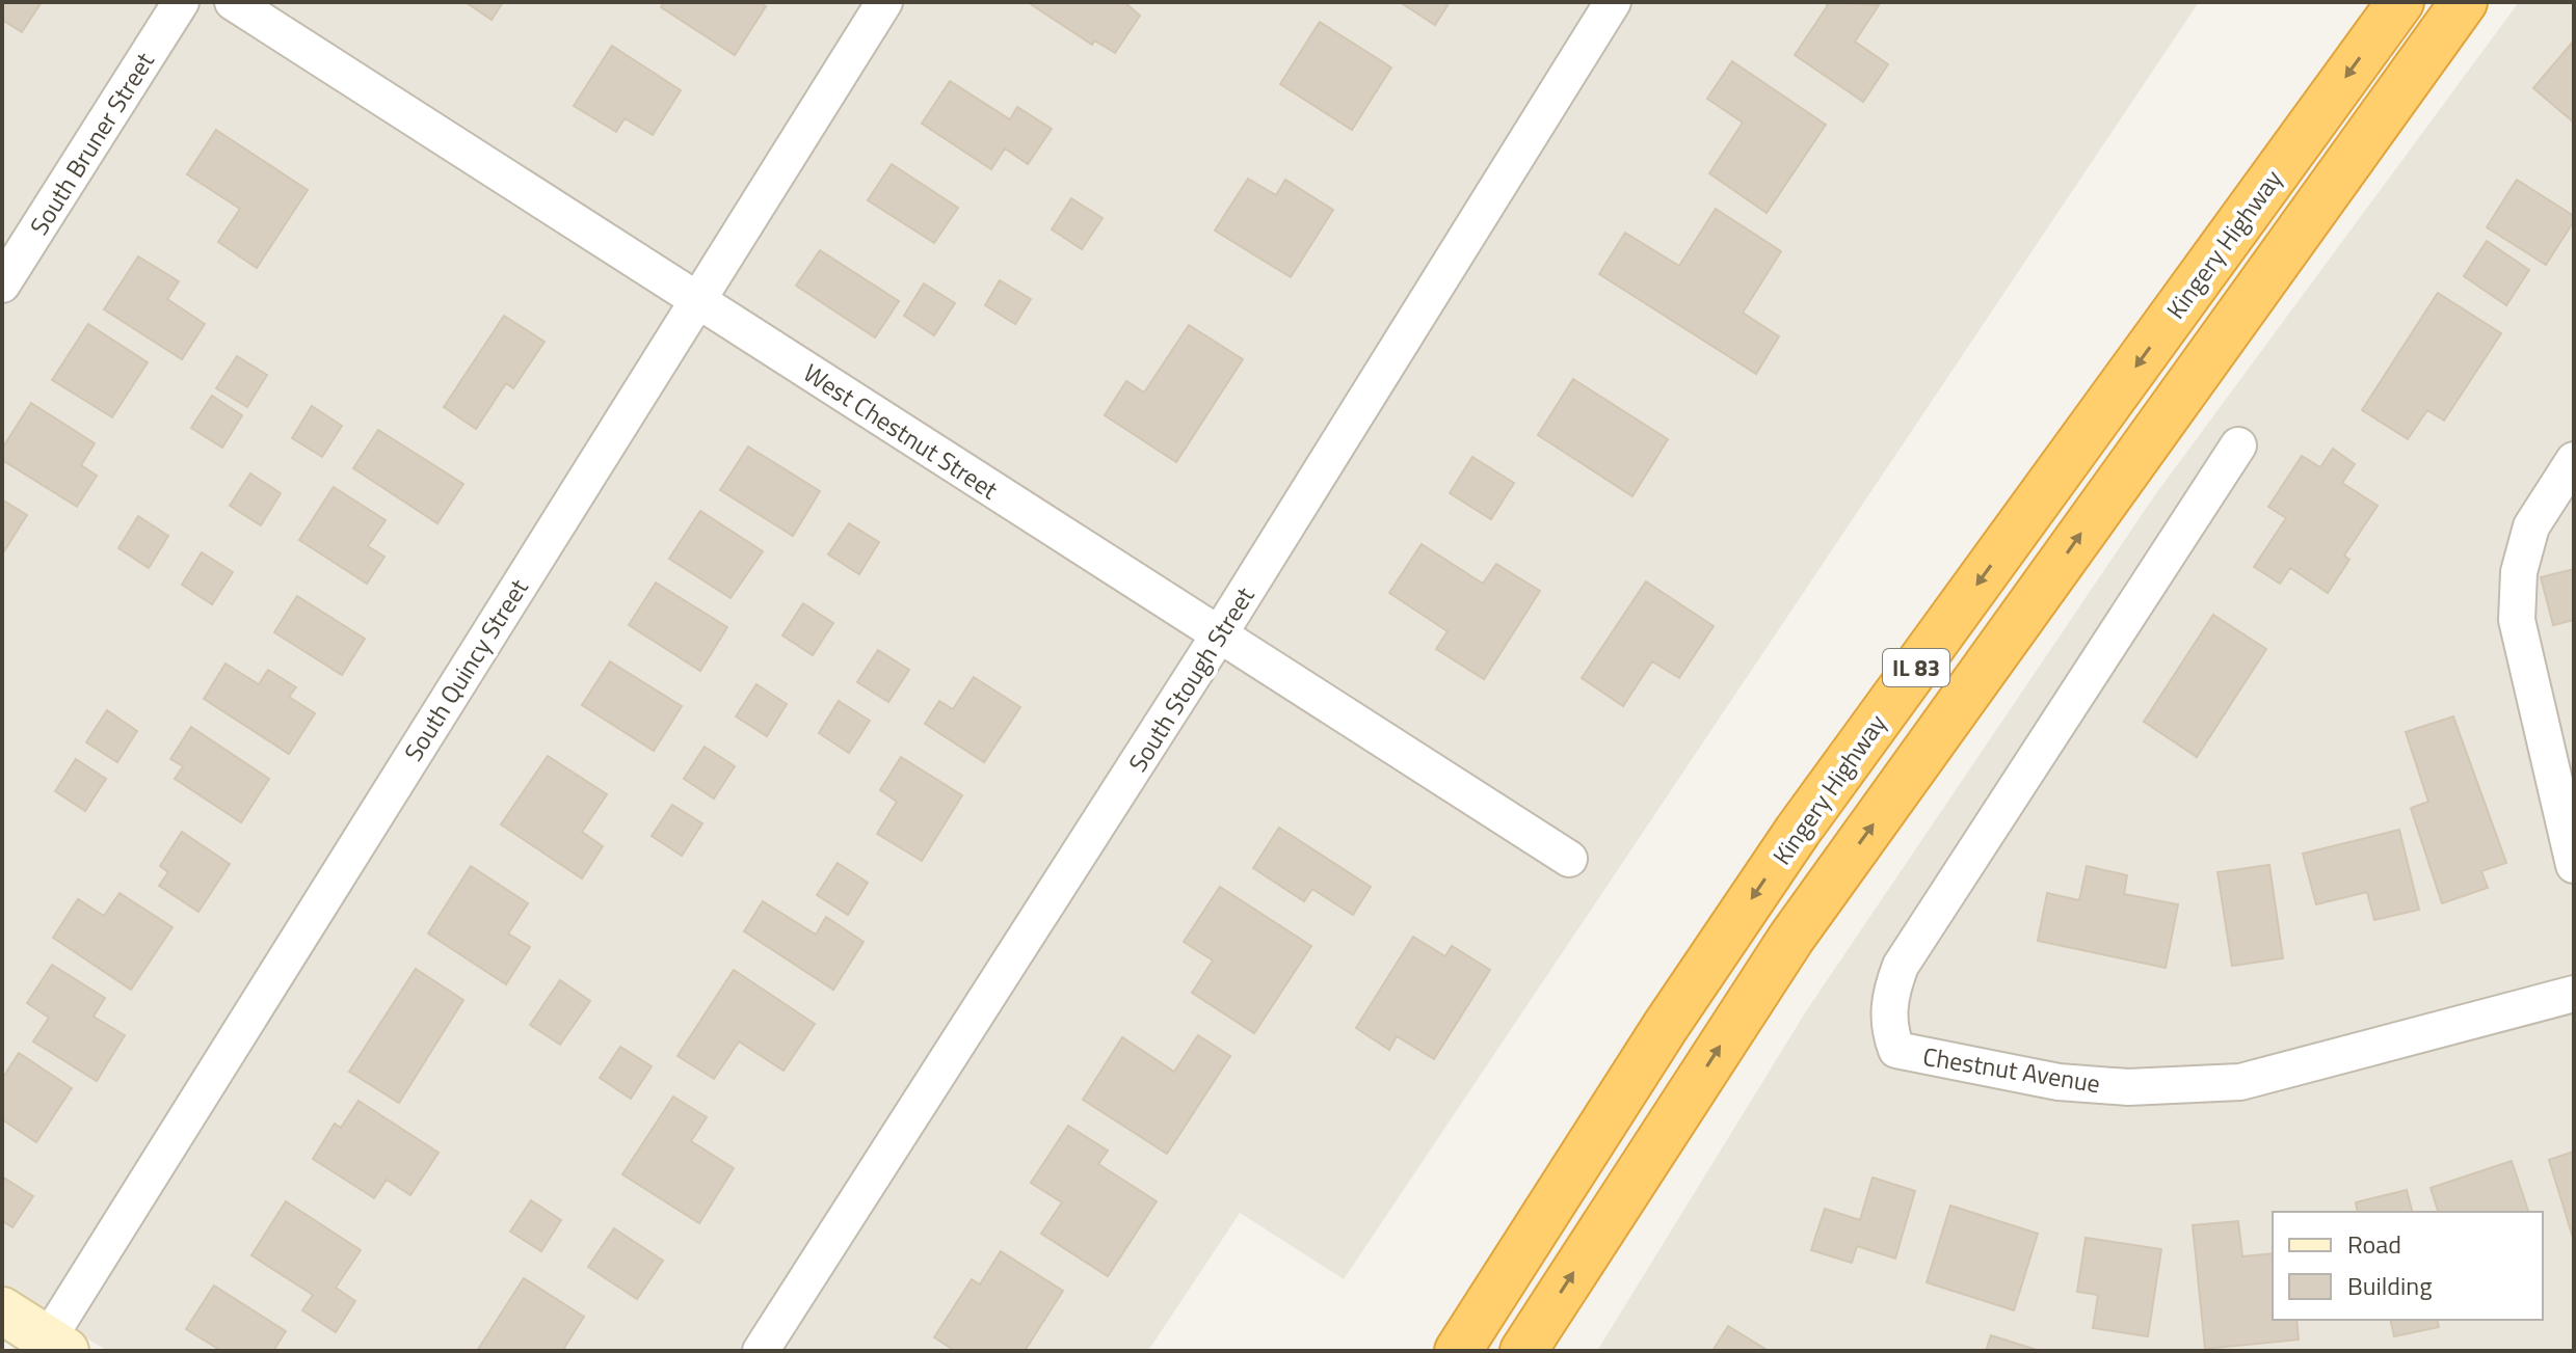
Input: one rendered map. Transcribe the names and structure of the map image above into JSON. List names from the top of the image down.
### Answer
{
  "streets": {
    "highway": ["Kingery Highway", "IL 83"],
    "street": [
      "South Bruner Street",
      "West Chestnut Street",
      "South Quincy Street",
      "South Stough Street",
      "Chestnut Avenue"
    ]
  },
  "crossings": [
    ["West Chestnut Street", "South Quincy Street"],
    ["West Chestnut Street", "South Stough Street"]
  ],
  "legend": ["Road", "Building"]
}
